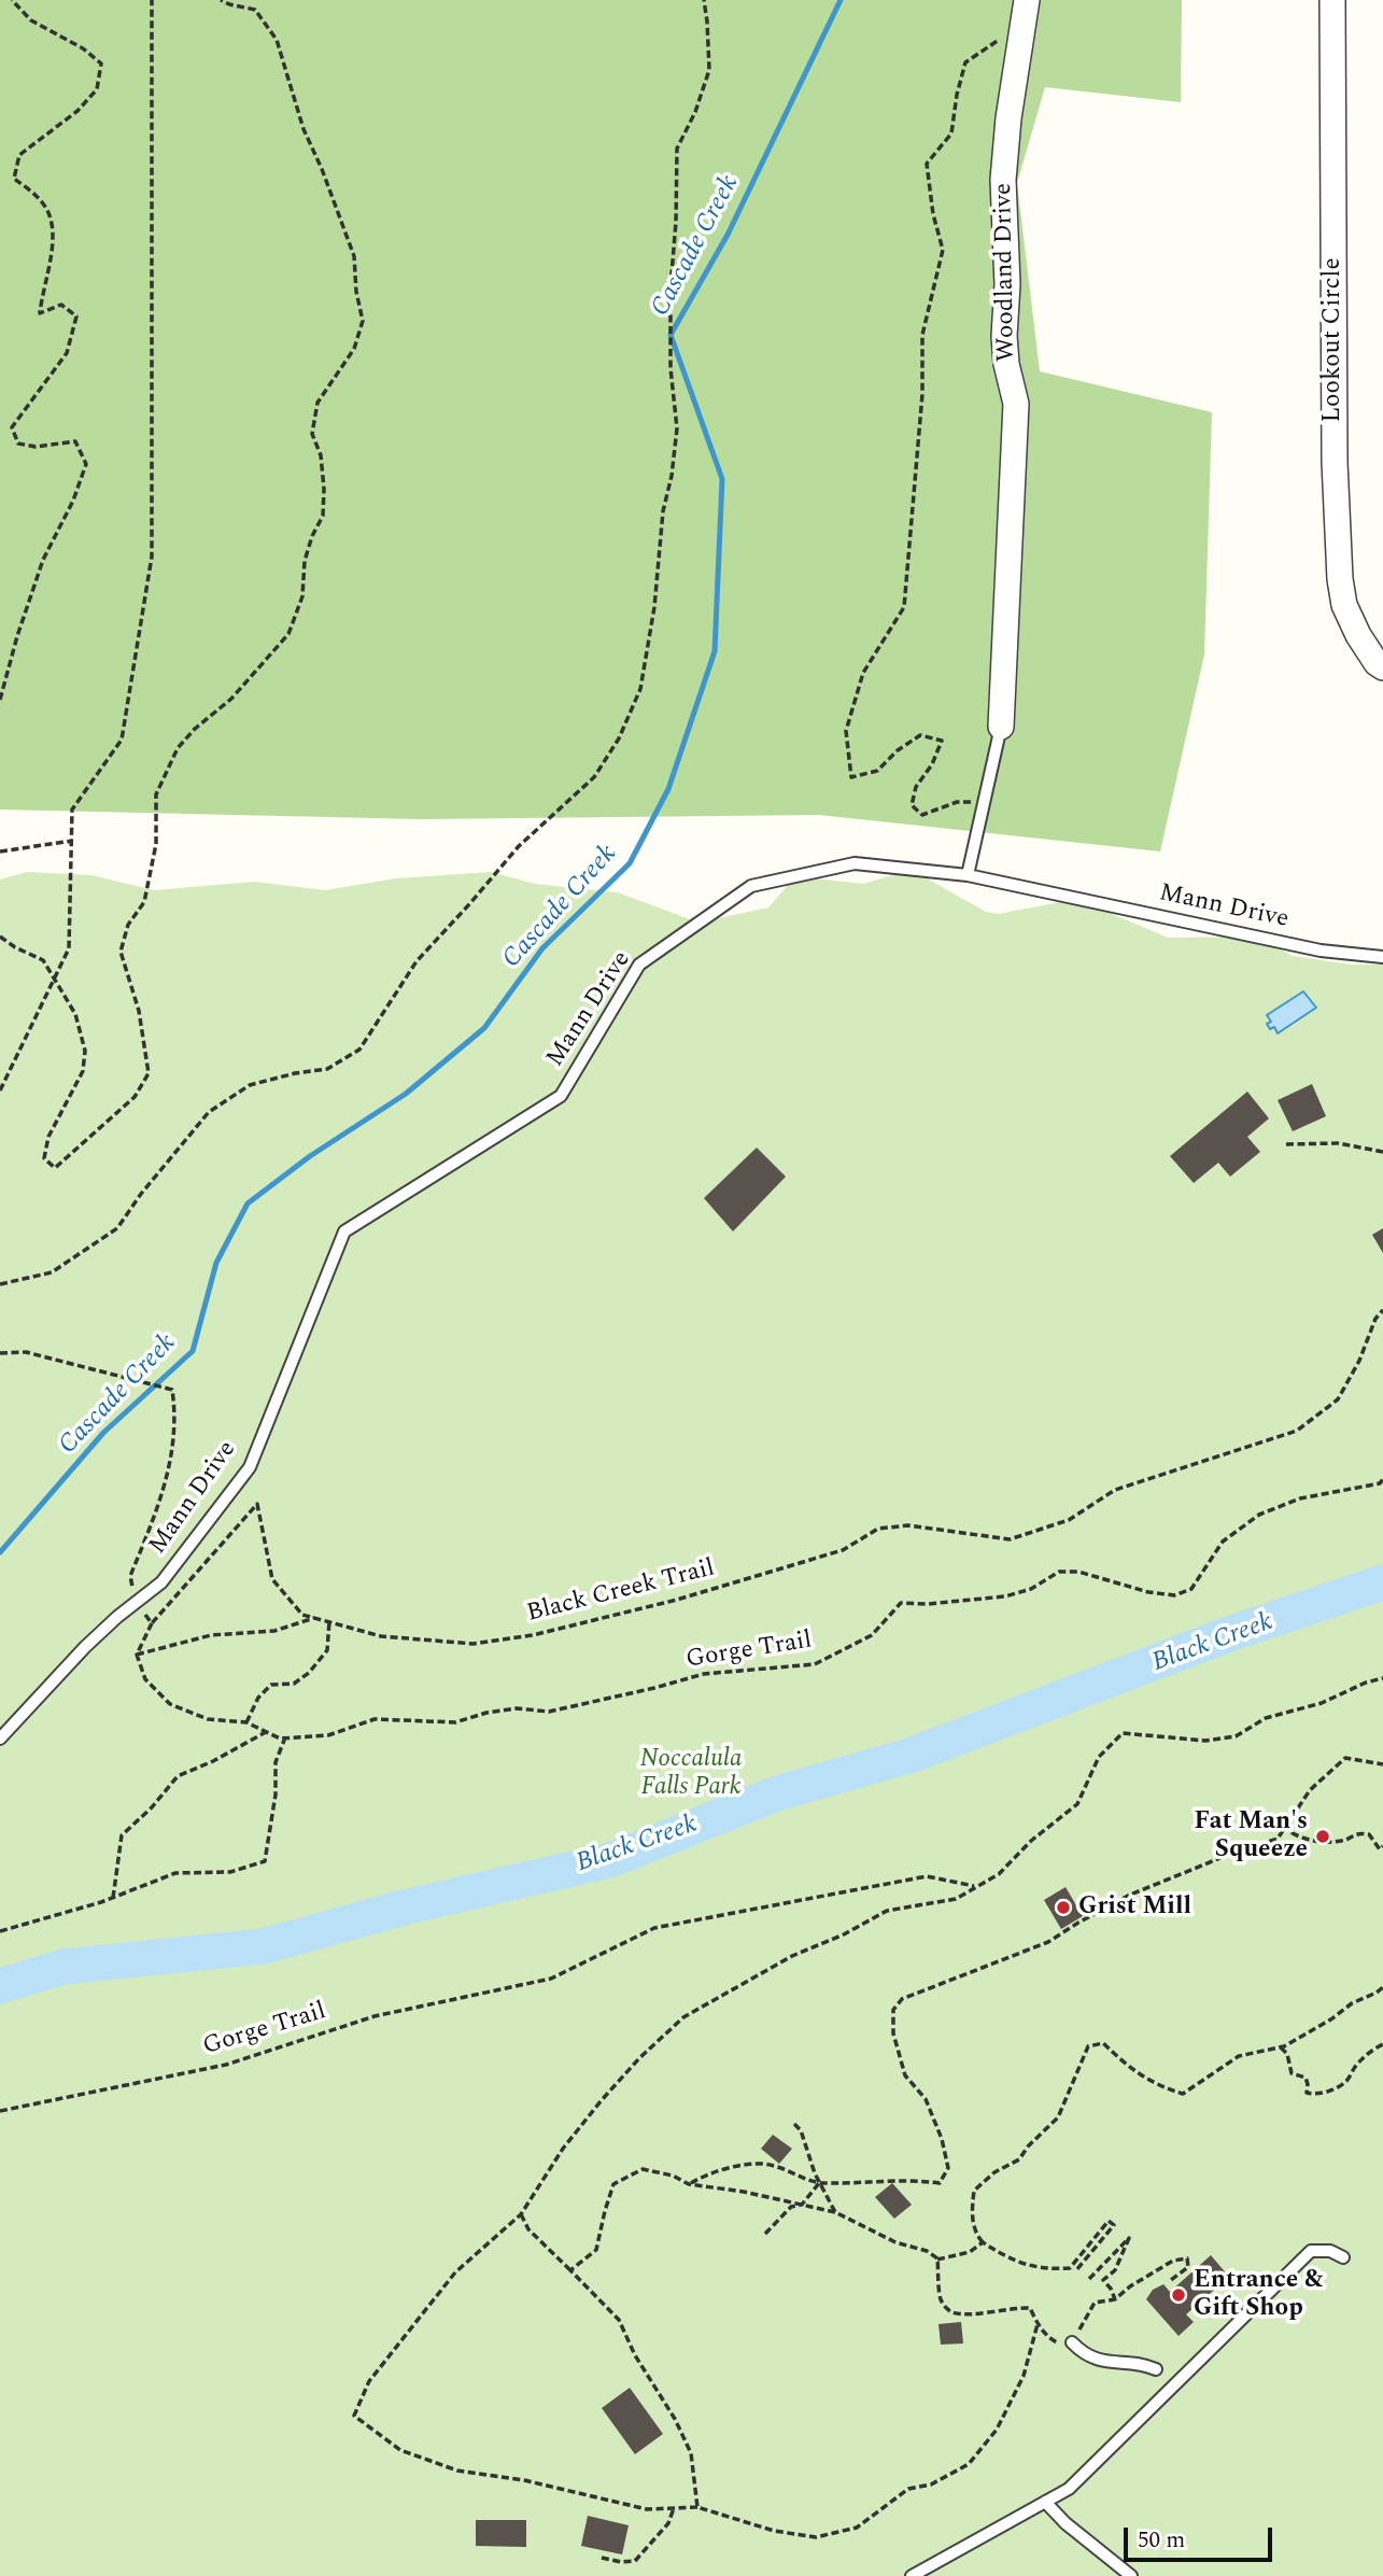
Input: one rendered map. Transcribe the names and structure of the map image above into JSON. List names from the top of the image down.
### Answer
{
  "streets": {
    "street": ["Woodland Drive", "Lookout Circle"],
    "lane": ["Mann Drive"],
    "path": ["Black Creek Trail", "Gorge Trail"]
  },
  "water": ["Cascade Creek", "Black Creek"],
  "parks": ["Noccalula Falls Park"],
  "places": ["Fat Man's Squeeze", "Grist Mill", "Entrance & Gift Shop"],
  "scale_bar": "50 m"
}
